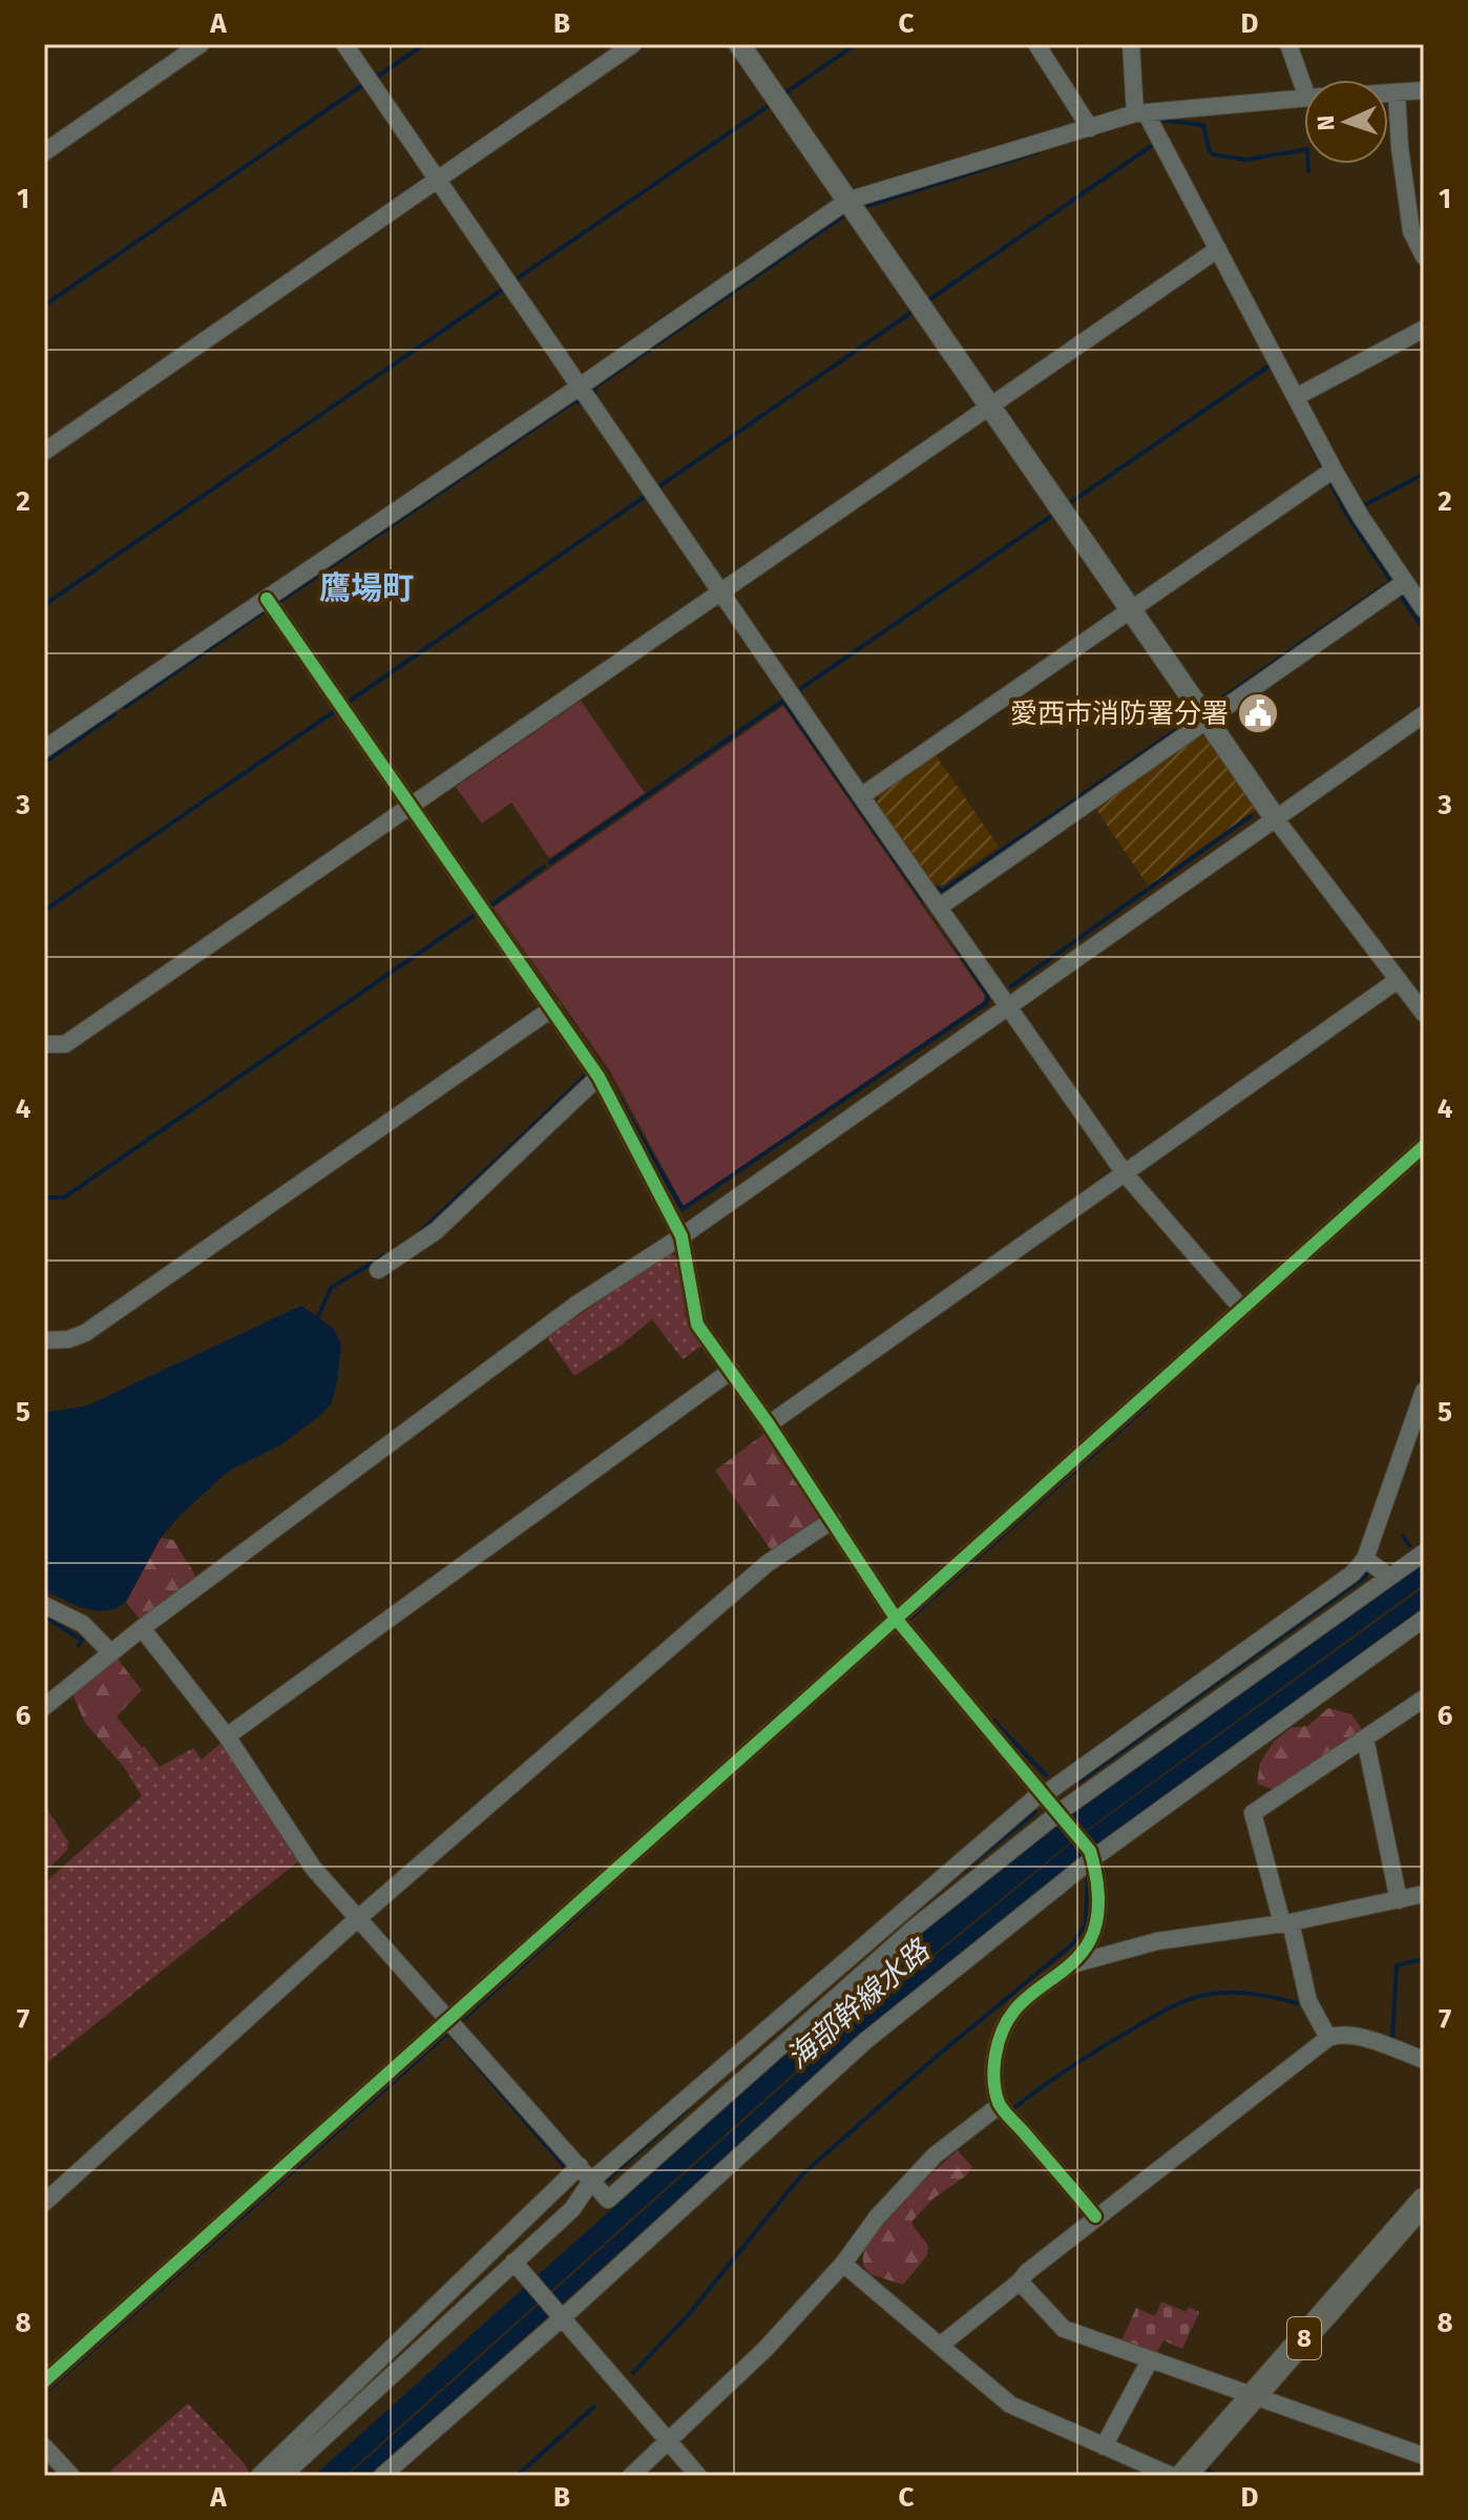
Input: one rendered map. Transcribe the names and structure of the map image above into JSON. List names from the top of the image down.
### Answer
{
  "streets": {
    "main road": ["8"]
  },
  "districts": ["鷹場町"],
  "water": ["海部幹線水路"],
  "places": {
    "public building": ["愛西市消防署分署"]
  },
  "north": "left",
  "grid": {
    "columns": [
      "A",
      "B",
      "C",
      "D"
    ],
    "rows": [
      "1",
      "2",
      "3",
      "4",
      "5",
      "6",
      "7",
      "8"
    ]
  }
}
